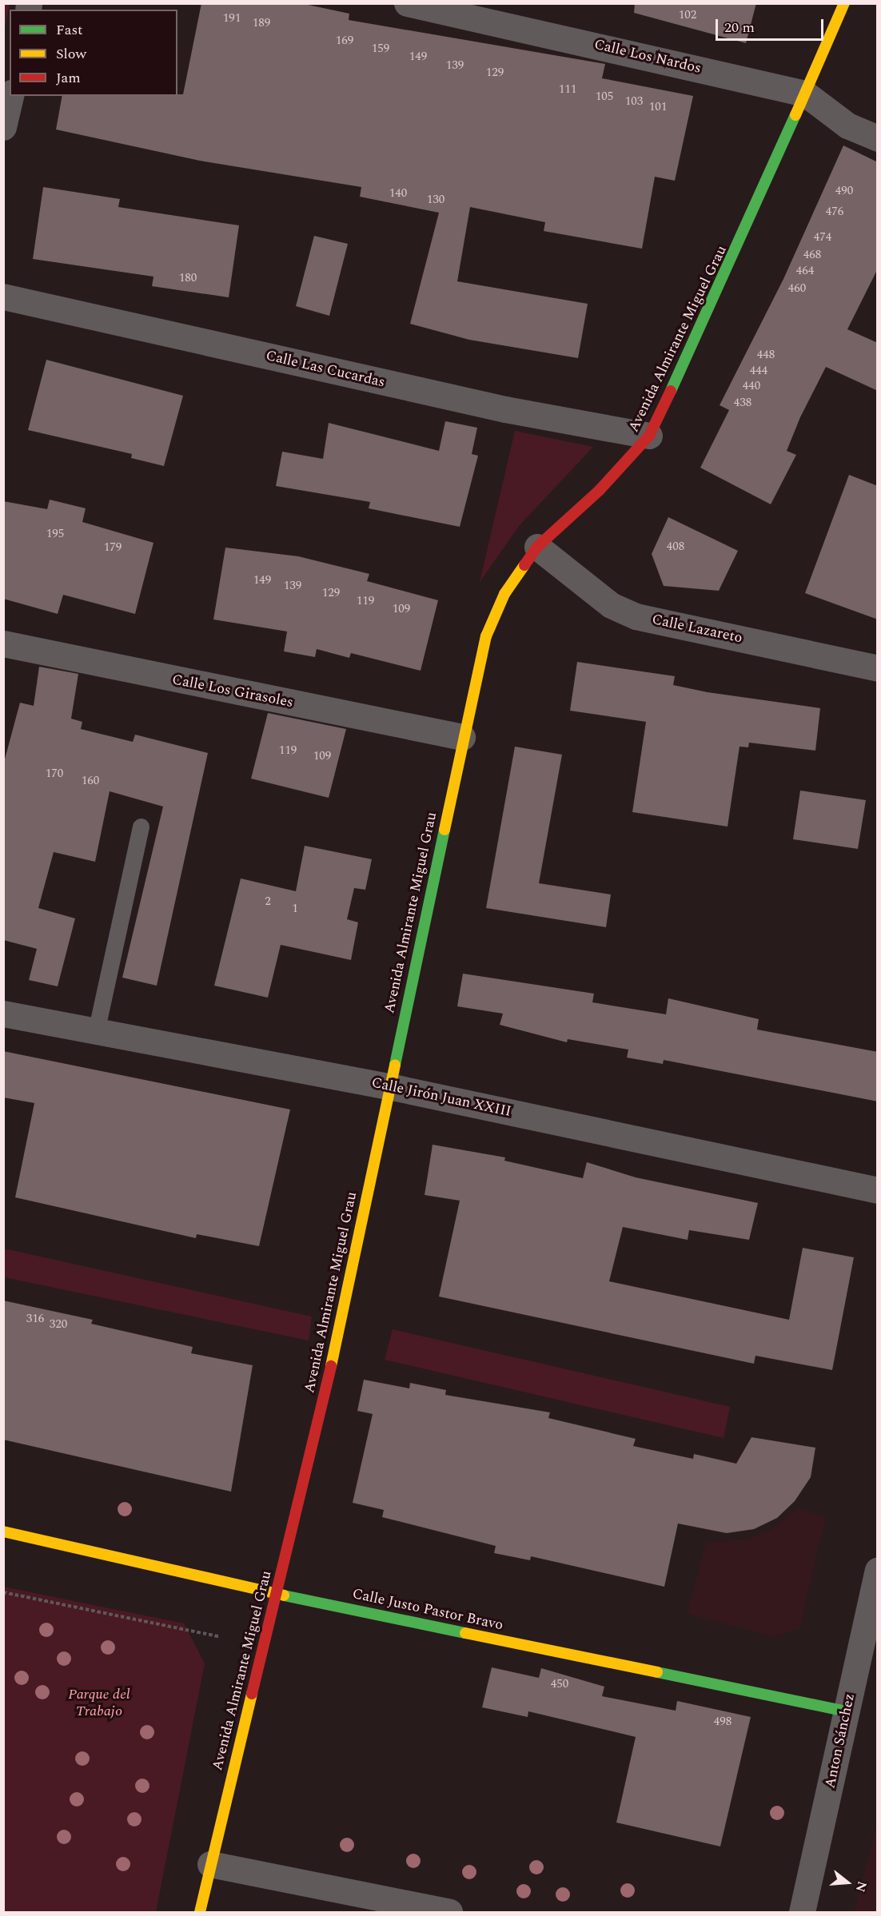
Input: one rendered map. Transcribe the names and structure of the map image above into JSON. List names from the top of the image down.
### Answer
{
  "streets": {
    "street": [
      "Calle Los Nardos",
      "Avenida Almirante Miguel Grau",
      "Calle Las Cucardas",
      "Calle Lazareto",
      "Calle Los Girasoles",
      "Calle Jirón Juan XXIII",
      "Calle Justo Pastor Bravo",
      "Anton Sánchez"
    ]
  },
  "crossings": [
    ["Calle Los Nardos", "Avenida Almirante Miguel Grau"],
    ["Avenida Almirante Miguel Grau", "Calle Las Cucardas"],
    ["Avenida Almirante Miguel Grau", "Calle Lazareto"],
    ["Avenida Almirante Miguel Grau", "Calle Los Girasoles"],
    ["Avenida Almirante Miguel Grau", "Calle Jirón Juan XXIII"],
    ["Avenida Almirante Miguel Grau", "Calle Justo Pastor Bravo"],
    ["Calle Justo Pastor Bravo", "Anton Sánchez"]
  ],
  "parks": ["Parque del Trabajo"],
  "house_numbers": [
    "102",
    "191",
    "189",
    "169",
    "159",
    "149",
    "139",
    "129",
    "111",
    "105",
    "103",
    "101",
    "490",
    "140",
    "130",
    "476",
    "474",
    "468",
    "464",
    "180",
    "460",
    "448",
    "444",
    "440",
    "438",
    "195",
    "408",
    "179",
    "149",
    "139",
    "129",
    "119",
    "109",
    "119",
    "109",
    "170",
    "160",
    "2",
    "1",
    "316",
    "320",
    "450",
    "498"
  ],
  "legend": ["Fast", "Slow", "Jam"],
  "scale_bar": "20 m",
  "north": "right"
}
